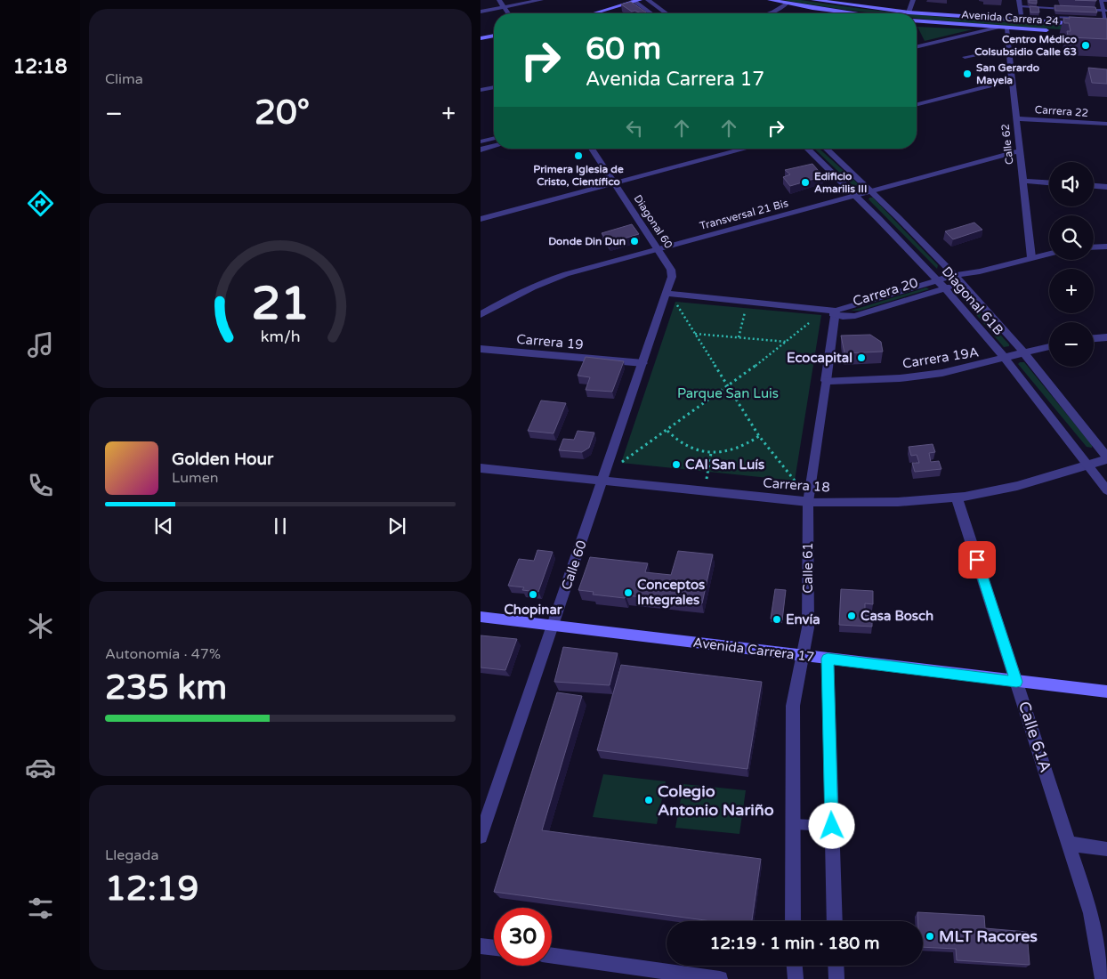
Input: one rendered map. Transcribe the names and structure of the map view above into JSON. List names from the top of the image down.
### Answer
{
  "streets": {
    "main road": ["Avenida Carrera 24", "Avenida Carrera 17"],
    "street": [
      "Carrera 22",
      "Calle 62",
      "Transversal 21 Bis",
      "Diagonal 60",
      "Carrera 20",
      "Diagonal 61B",
      "Carrera 19",
      "Carrera 19A",
      "Carrera 18",
      "Calle 60",
      "Calle 61",
      "Calle 61A"
    ]
  },
  "crossings": [
    ["Avenida Carrera 24", "Calle 62"],
    ["Carrera 22", "Calle 62"],
    ["Calle 62", "Transversal 21 Bis"],
    ["Calle 62", "Carrera 20"],
    ["Transversal 21 Bis", "Diagonal 60"],
    ["Transversal 21 Bis", "Diagonal 61B"],
    ["Diagonal 60", "Carrera 20"],
    ["Diagonal 60", "Calle 60"],
    ["Carrera 20", "Diagonal 61B"],
    ["Carrera 20", "Calle 60"],
    ["Carrera 20", "Calle 61"],
    ["Diagonal 61B", "Carrera 19A"],
    ["Diagonal 61B", "Carrera 18"],
    ["Carrera 19", "Calle 60"],
    ["Carrera 19A", "Calle 61"],
    ["Carrera 18", "Calle 60"],
    ["Carrera 18", "Calle 61"],
    ["Carrera 18", "Calle 61A"],
    ["Calle 60", "Avenida Carrera 17"],
    ["Calle 61", "Avenida Carrera 17"],
    ["Avenida Carrera 17", "Calle 61A"]
  ],
  "parks": ["Parque San Luis"],
  "places": [
    "Centro Médico Colsubsidio Calle 63",
    "San Gerardo Mayela",
    "Primera Iglesia de Cristo, Científico",
    "Edificio Amarilis III",
    "Donde Din Dun",
    "Ecocapital",
    "CAI San Luís",
    "Conceptos Integrales",
    "Chopinar",
    "Casa Bosch",
    "Envía",
    "Colegio Antonio Nariño",
    "MLT Racores"
  ],
  "page": {
    "tabs": "12:18",
    "tile": [
      "Clima",
      ["Autonomía · 47%", "235 km"],
      ["Llegada", "12:19"]
    ],
    "turn": ["60 m", "Avenida Carrera 17"],
    "heat": ["−", "20°", "+"],
    "map_buttons": ["+", "−"],
    "song": ["Golden Hour", "Lumen"],
    "limit": "30",
    "trip": "12:19 · 1 min · 180 m",
    "gauge": ["21", "km/h"]
  }
}
